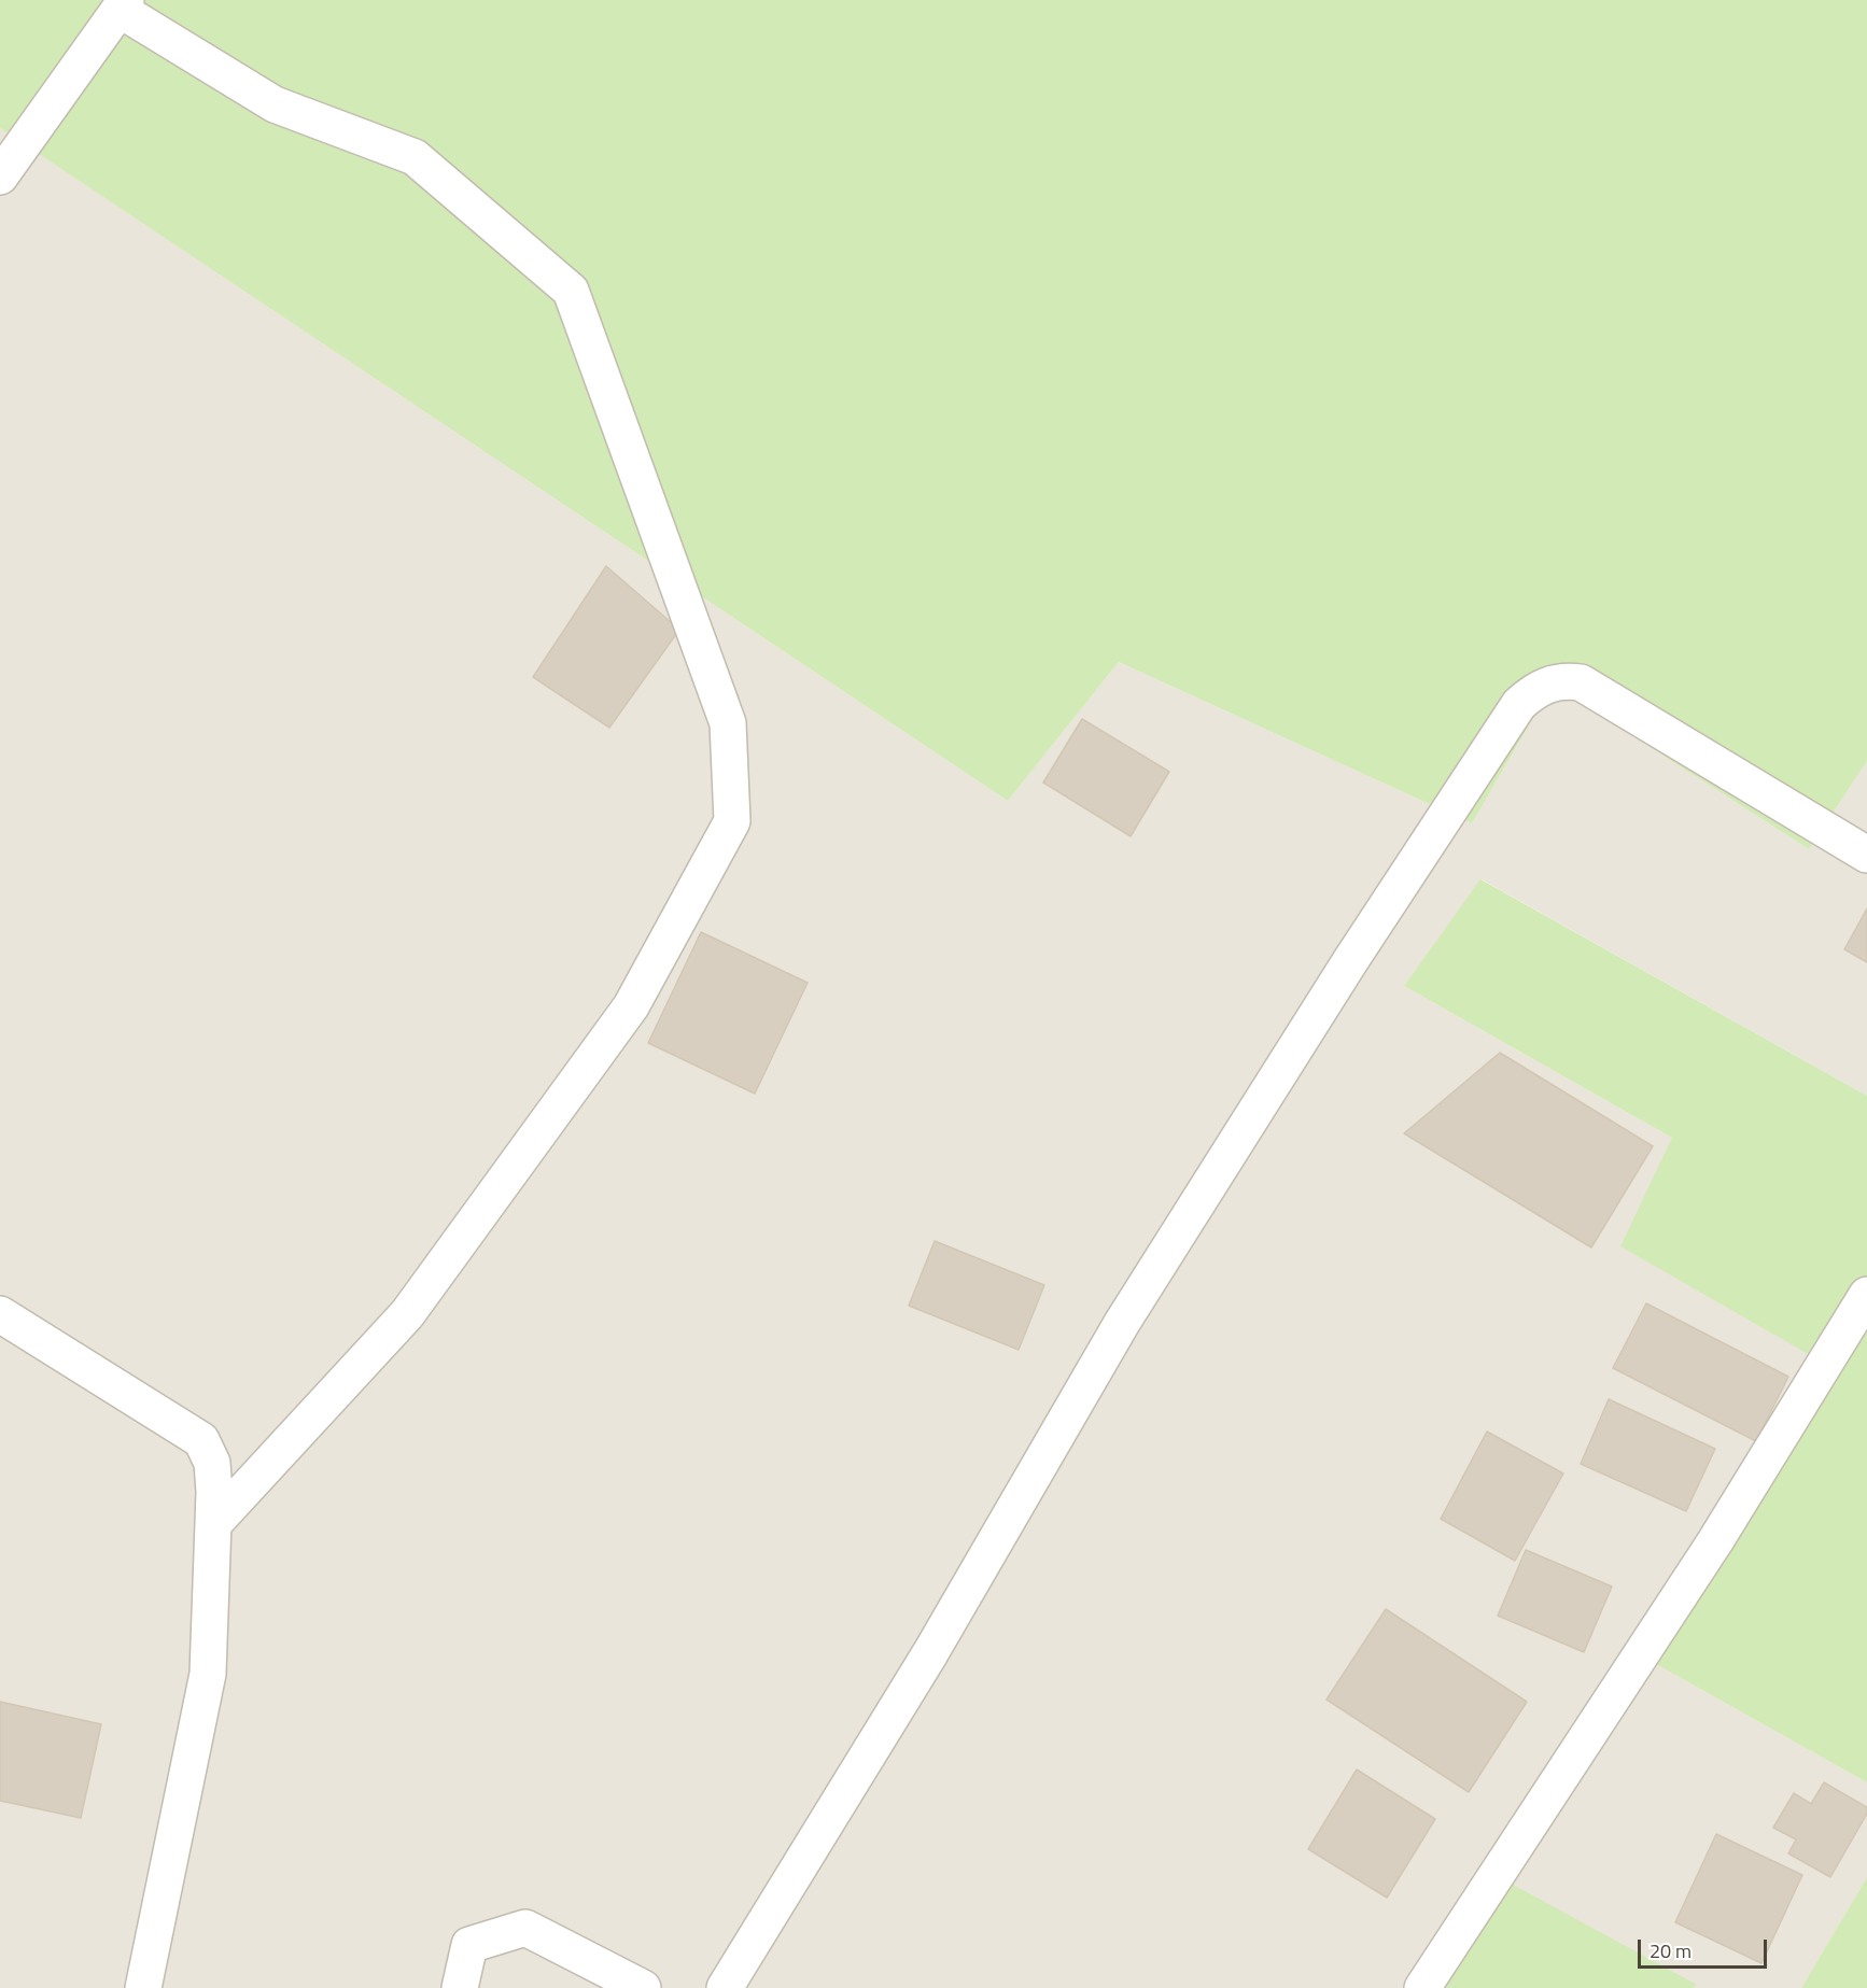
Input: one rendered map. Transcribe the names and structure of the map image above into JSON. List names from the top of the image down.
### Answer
{
  "scale_bar": "20 m"
}
